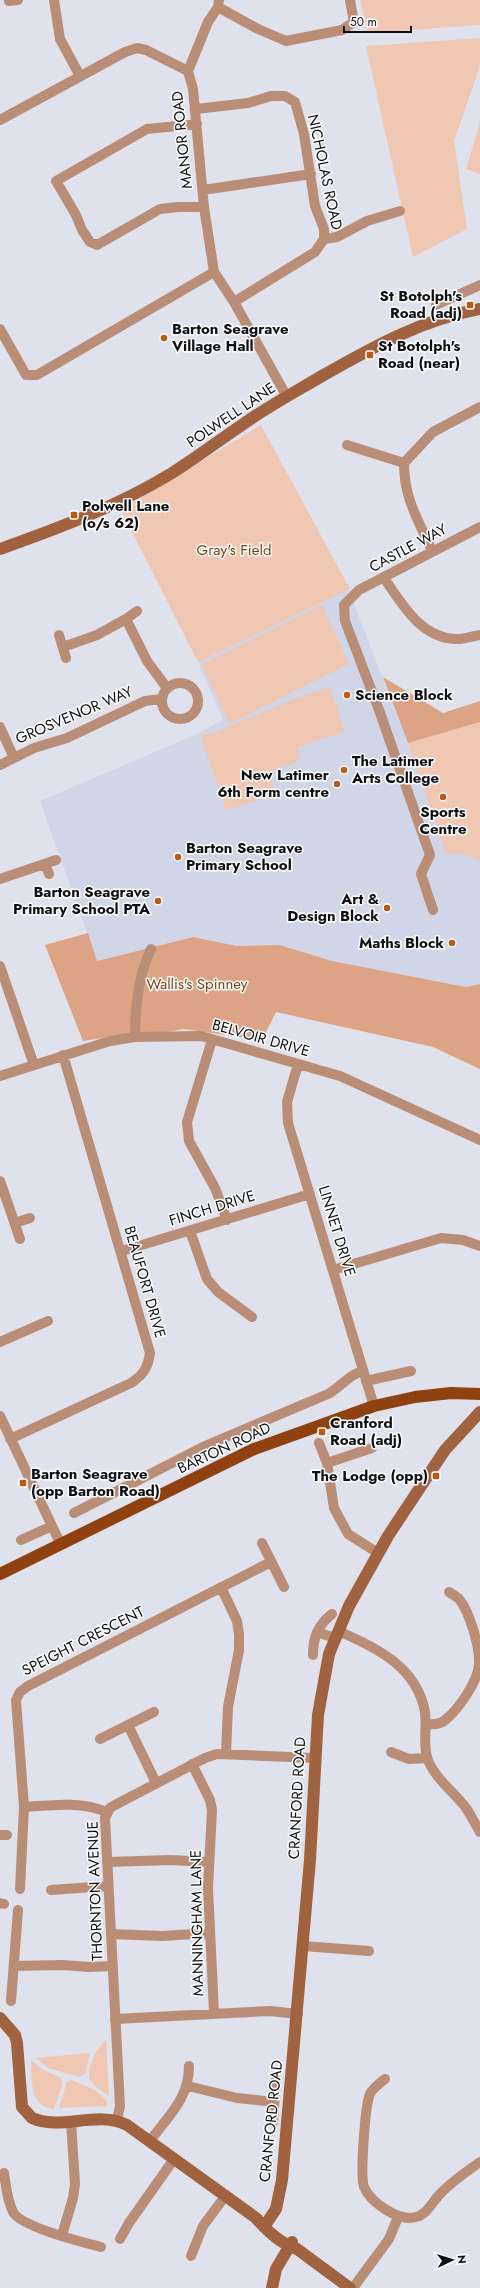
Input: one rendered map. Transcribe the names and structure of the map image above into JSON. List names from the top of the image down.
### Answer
{
  "streets": {
    "main road": ["BARTON ROAD"],
    "street": [
      "MANOR ROAD",
      "NICHOLAS ROAD",
      "POLWELL LANE",
      "CASTLE WAY",
      "GROSVENOR WAY",
      "BELVOIR DRIVE",
      "FINCH DRIVE",
      "LINNET DRIVE",
      "BEAUFORT DRIVE",
      "SPEIGHT CRESCENT",
      "CRANFORD ROAD",
      "THORNTON AVENUE",
      "MANNINGHAM LANE"
    ]
  },
  "crossings": [
    ["MANOR ROAD", "NICHOLAS ROAD"],
    ["MANOR ROAD", "POLWELL LANE"],
    ["BELVOIR DRIVE", "LINNET DRIVE"],
    ["BELVOIR DRIVE", "BEAUFORT DRIVE"],
    ["FINCH DRIVE", "LINNET DRIVE"],
    ["FINCH DRIVE", "BEAUFORT DRIVE"],
    ["LINNET DRIVE", "BARTON ROAD"],
    ["CRANFORD ROAD", "THORNTON AVENUE"],
    ["THORNTON AVENUE", "MANNINGHAM LANE"]
  ],
  "parks": ["Gray's Field", "Wallis's Spinney"],
  "places": {
    "transit": [
      "St Botolph's Road (adj)",
      "St Botolph's Road (near)",
      "Polwell Lane (o/s 62)",
      "Cranford Road (adj)",
      "The Lodge (opp)",
      "Barton Seagrave (opp Barton Road)"
    ],
    "other": [
      "Barton Seagrave Village Hall",
      "Science Block",
      "The Latimer Arts College",
      "New Latimer 6th Form centre",
      "Sports Centre",
      "Barton Seagrave Primary School",
      "Barton Seagrave Primary School PTA",
      "Art & Design Block",
      "Maths Block"
    ]
  },
  "scale_bar": "50 m",
  "north": "right"
}
